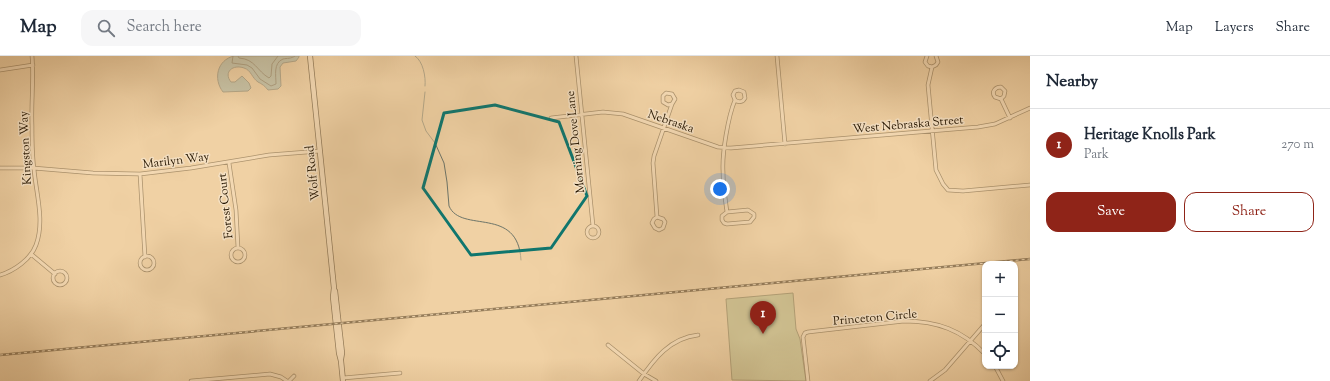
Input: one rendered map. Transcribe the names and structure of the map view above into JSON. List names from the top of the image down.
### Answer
{
  "streets": {
    "main road": ["Wolf Road"],
    "street": [
      "Nebraska",
      "West Nebraska Street",
      "Morning Dove Lane",
      "Kingston Way",
      "Marilyn Way",
      "Forest Court",
      "Princeton Circle"
    ]
  },
  "crossings": [
    ["Nebraska", "West Nebraska Street"],
    ["Nebraska", "Morning Dove Lane"],
    ["Kingston Way", "Marilyn Way"],
    ["Marilyn Way", "Wolf Road"],
    ["Marilyn Way", "Forest Court"]
  ],
  "page": {
    "header": "Map",
    "search": "Search here",
    "nav": ["Map", "Layers", "Share"],
    "heading": "Nearby",
    "list": [
      {
        "mark": "1",
        "name": "Heritage Knolls Park",
        "note": "Park",
        "value": "270 m"
      }
    ],
    "buttons": ["Save", "Share"],
    "map_buttons": ["+", "−"],
    "pins": "1"
  }
}
